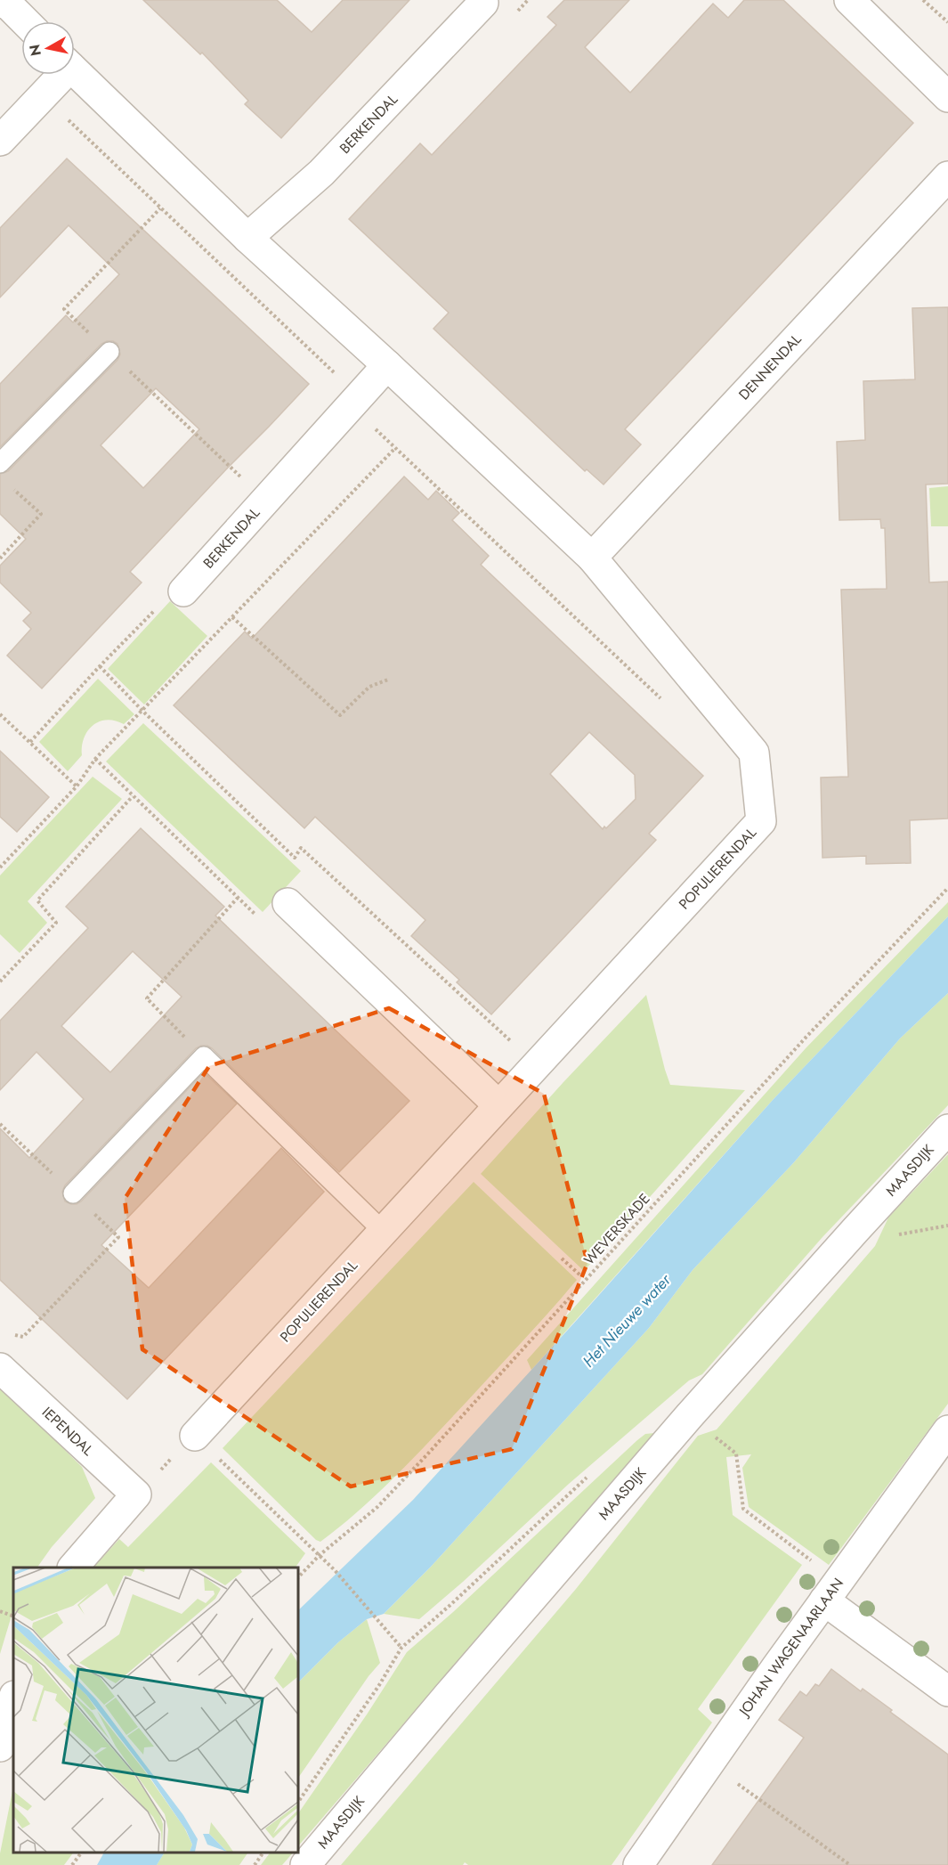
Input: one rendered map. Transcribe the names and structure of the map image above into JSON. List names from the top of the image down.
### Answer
{
  "streets": {
    "street": [
      "BERKENDAL",
      "DENNENDAL",
      "POPULIERENDAL",
      "MAASDIJK",
      "IEPENDAL",
      "JOHAN WAGENAARLAAN"
    ],
    "path": ["WEVERSKADE"]
  },
  "crossings": [
    ["DENNENDAL", "POPULIERENDAL"]
  ],
  "water": ["Het Nieuwe water"],
  "north": "left"
}
